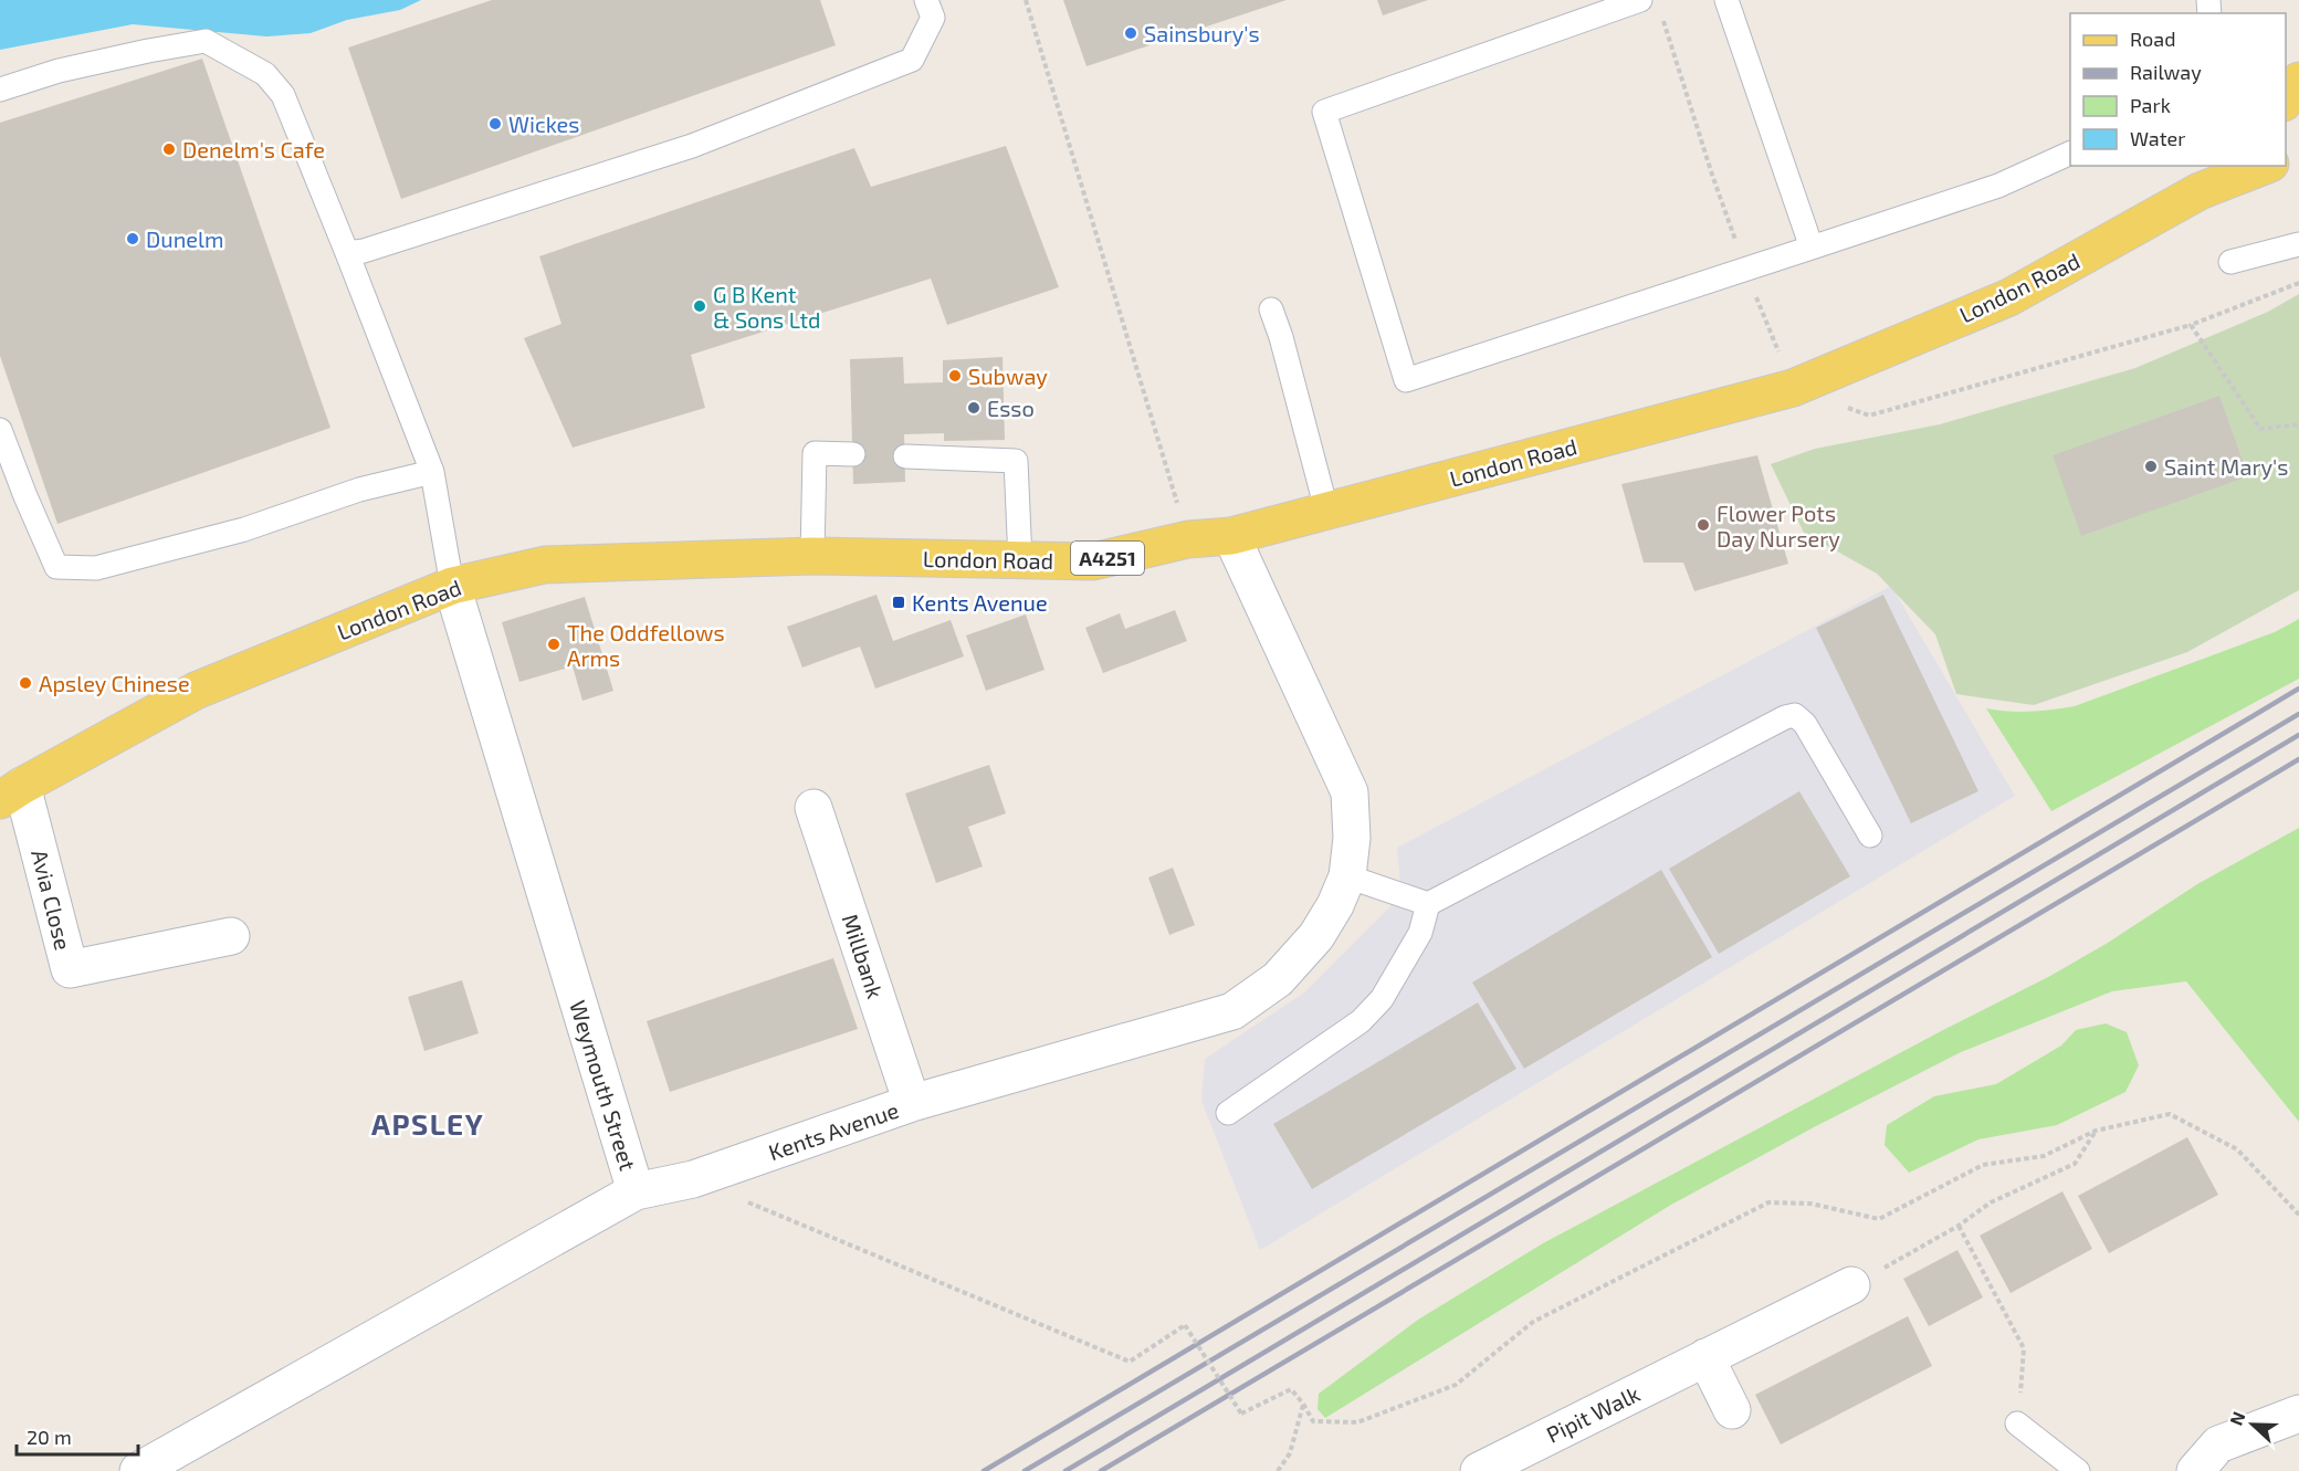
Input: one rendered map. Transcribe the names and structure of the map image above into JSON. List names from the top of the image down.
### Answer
{
  "streets": {
    "main road": ["London Road", "A4251"],
    "street": [
      "Avia Close",
      "Millbank",
      "Weymouth Street",
      "Kents Avenue",
      "Pipit Walk"
    ]
  },
  "crossings": [
    ["London Road", "Avia Close"],
    ["London Road", "Weymouth Street"],
    ["London Road", "Kents Avenue"],
    ["Millbank", "Kents Avenue"],
    ["Weymouth Street", "Kents Avenue"]
  ],
  "districts": ["APSLEY"],
  "places": {
    "other": [
      "Sainsbury's",
      "Wickes",
      "Denelm's Cafe",
      "Dunelm",
      "G B Kent & Sons Ltd",
      "Subway",
      "Esso",
      "Saint Mary's",
      "Flower Pots Day Nursery",
      "The Oddfellows Arms",
      "Apsley Chinese"
    ],
    "transit": ["Kents Avenue"]
  },
  "legend": [
    "Road",
    "Railway",
    "Park",
    "Water"
  ],
  "scale_bar": "20 m",
  "north": "left"
}
